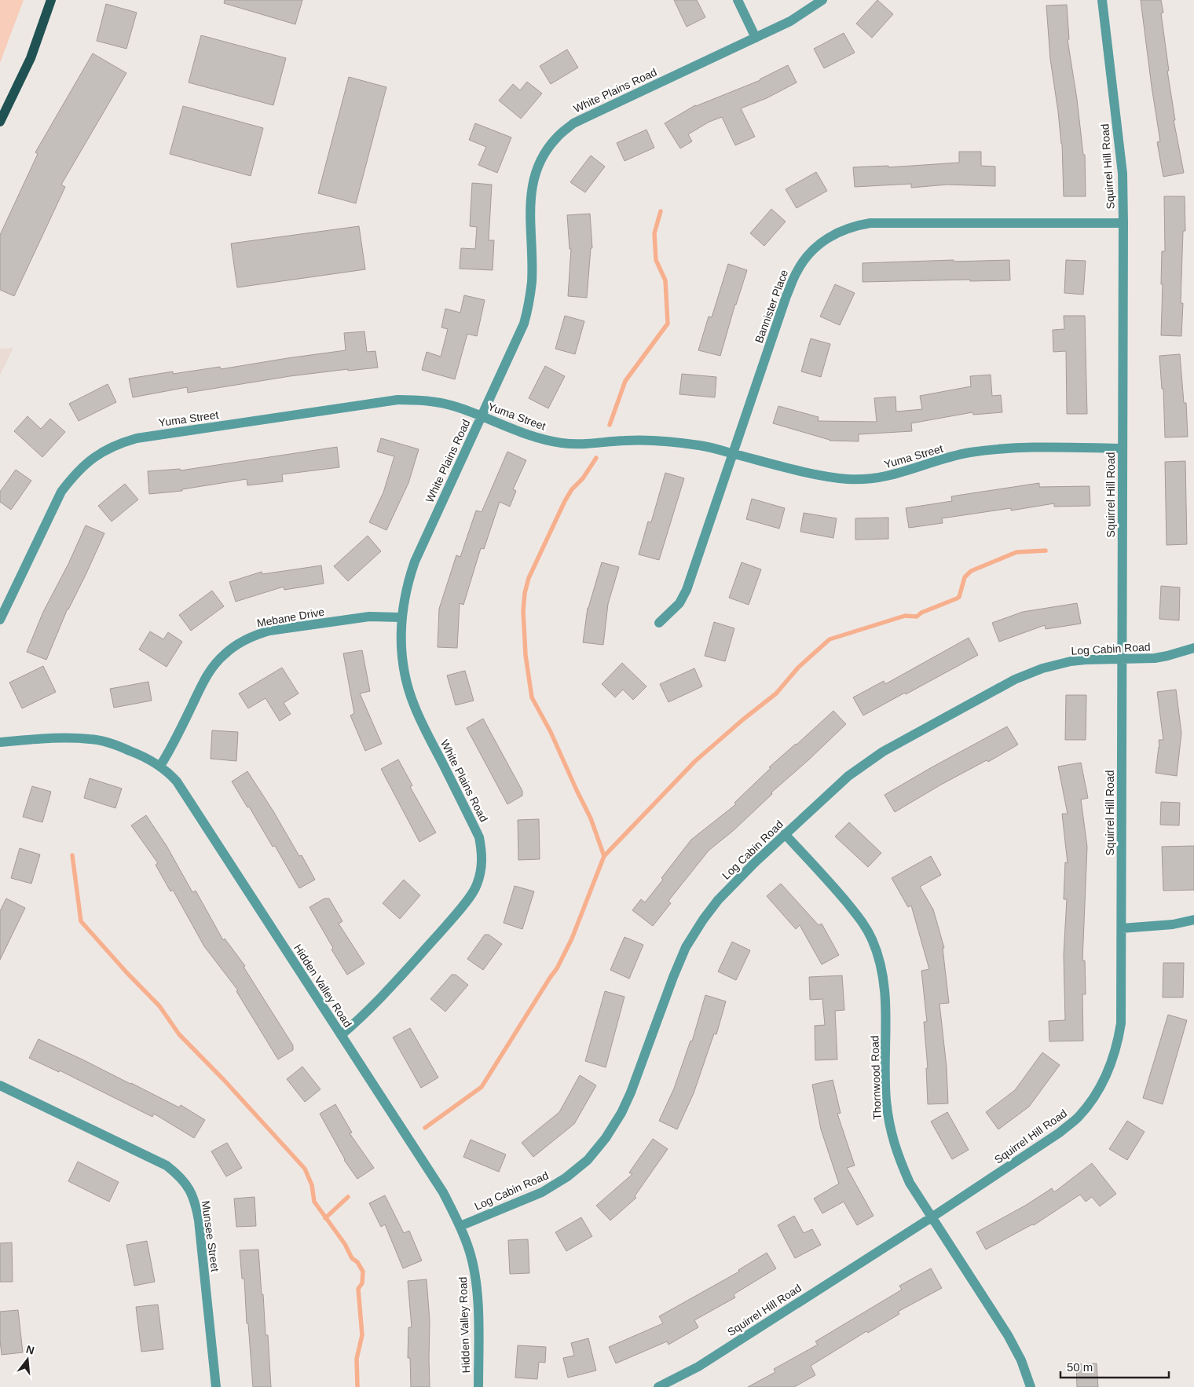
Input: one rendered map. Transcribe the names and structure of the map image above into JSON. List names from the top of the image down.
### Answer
{
  "streets": {
    "street": [
      "White Plains Road",
      "Squirrel Hill Road",
      "Bannister Place",
      "Yuma Street",
      "Mebane Drive",
      "Log Cabin Road",
      "Hidden Valley Road",
      "Thornwood Road",
      "Munsee Street"
    ]
  },
  "crossings": [
    ["White Plains Road", "Yuma Street"],
    ["White Plains Road", "Mebane Drive"],
    ["White Plains Road", "Hidden Valley Road"],
    ["Squirrel Hill Road", "Bannister Place"],
    ["Squirrel Hill Road", "Yuma Street"],
    ["Squirrel Hill Road", "Log Cabin Road"],
    ["Squirrel Hill Road", "Thornwood Road"],
    ["Bannister Place", "Yuma Street"],
    ["Mebane Drive", "Hidden Valley Road"],
    ["Log Cabin Road", "Hidden Valley Road"],
    ["Log Cabin Road", "Thornwood Road"]
  ],
  "scale_bar": "50 m",
  "north": "top"
}
